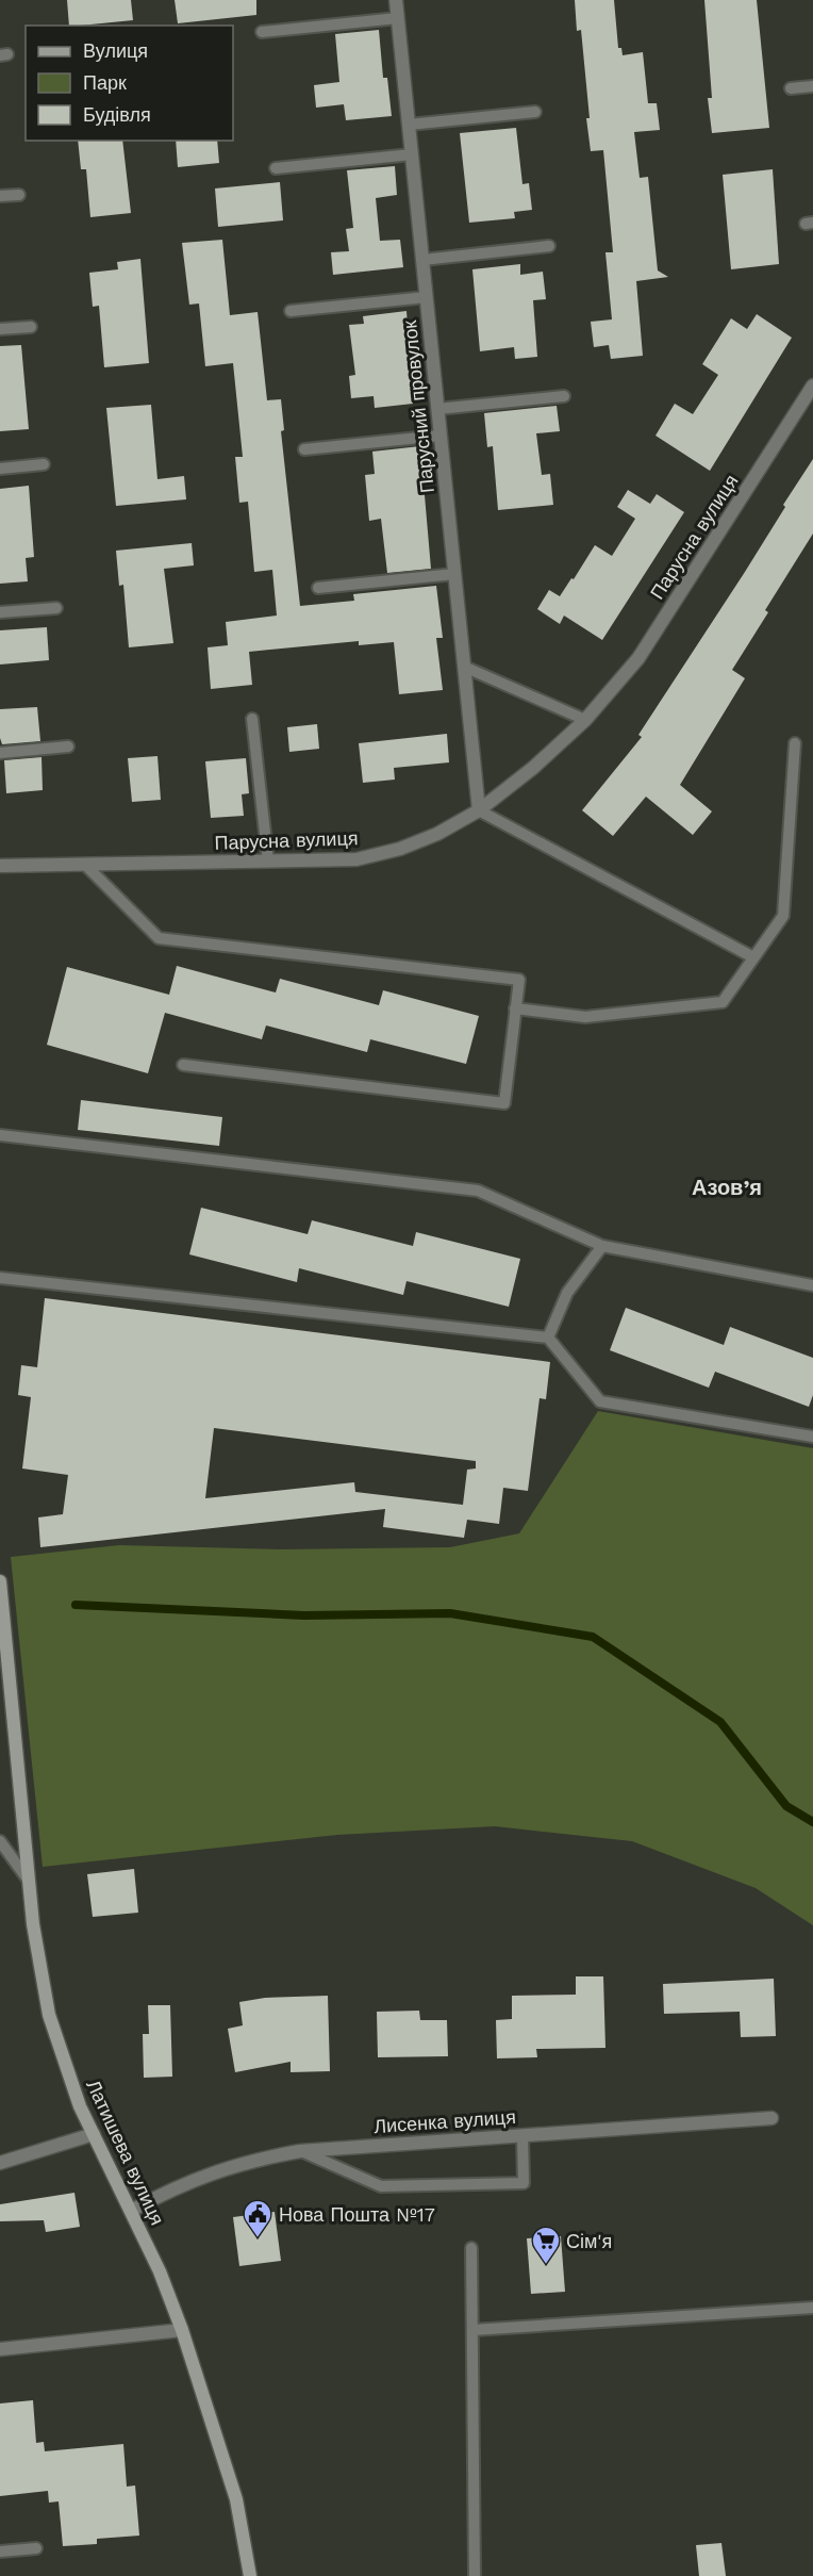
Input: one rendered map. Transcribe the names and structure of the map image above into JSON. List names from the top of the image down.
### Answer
{
  "streets": {
    "street": [
      "Парусний провулок",
      "Парусна вулиця",
      "Лисенка вулиця",
      "Латишева вулиця"
    ]
  },
  "crossings": [
    ["Парусний провулок", "Парусна вулиця"],
    ["Лисенка вулиця", "Латишева вулиця"]
  ],
  "districts": ["Азов’я"],
  "places": {
    "public building": ["Нова Пошта №17"],
    "supermarket": ["Сім'я"]
  },
  "legend": ["Вулиця", "Парк", "Будівля"]
}
